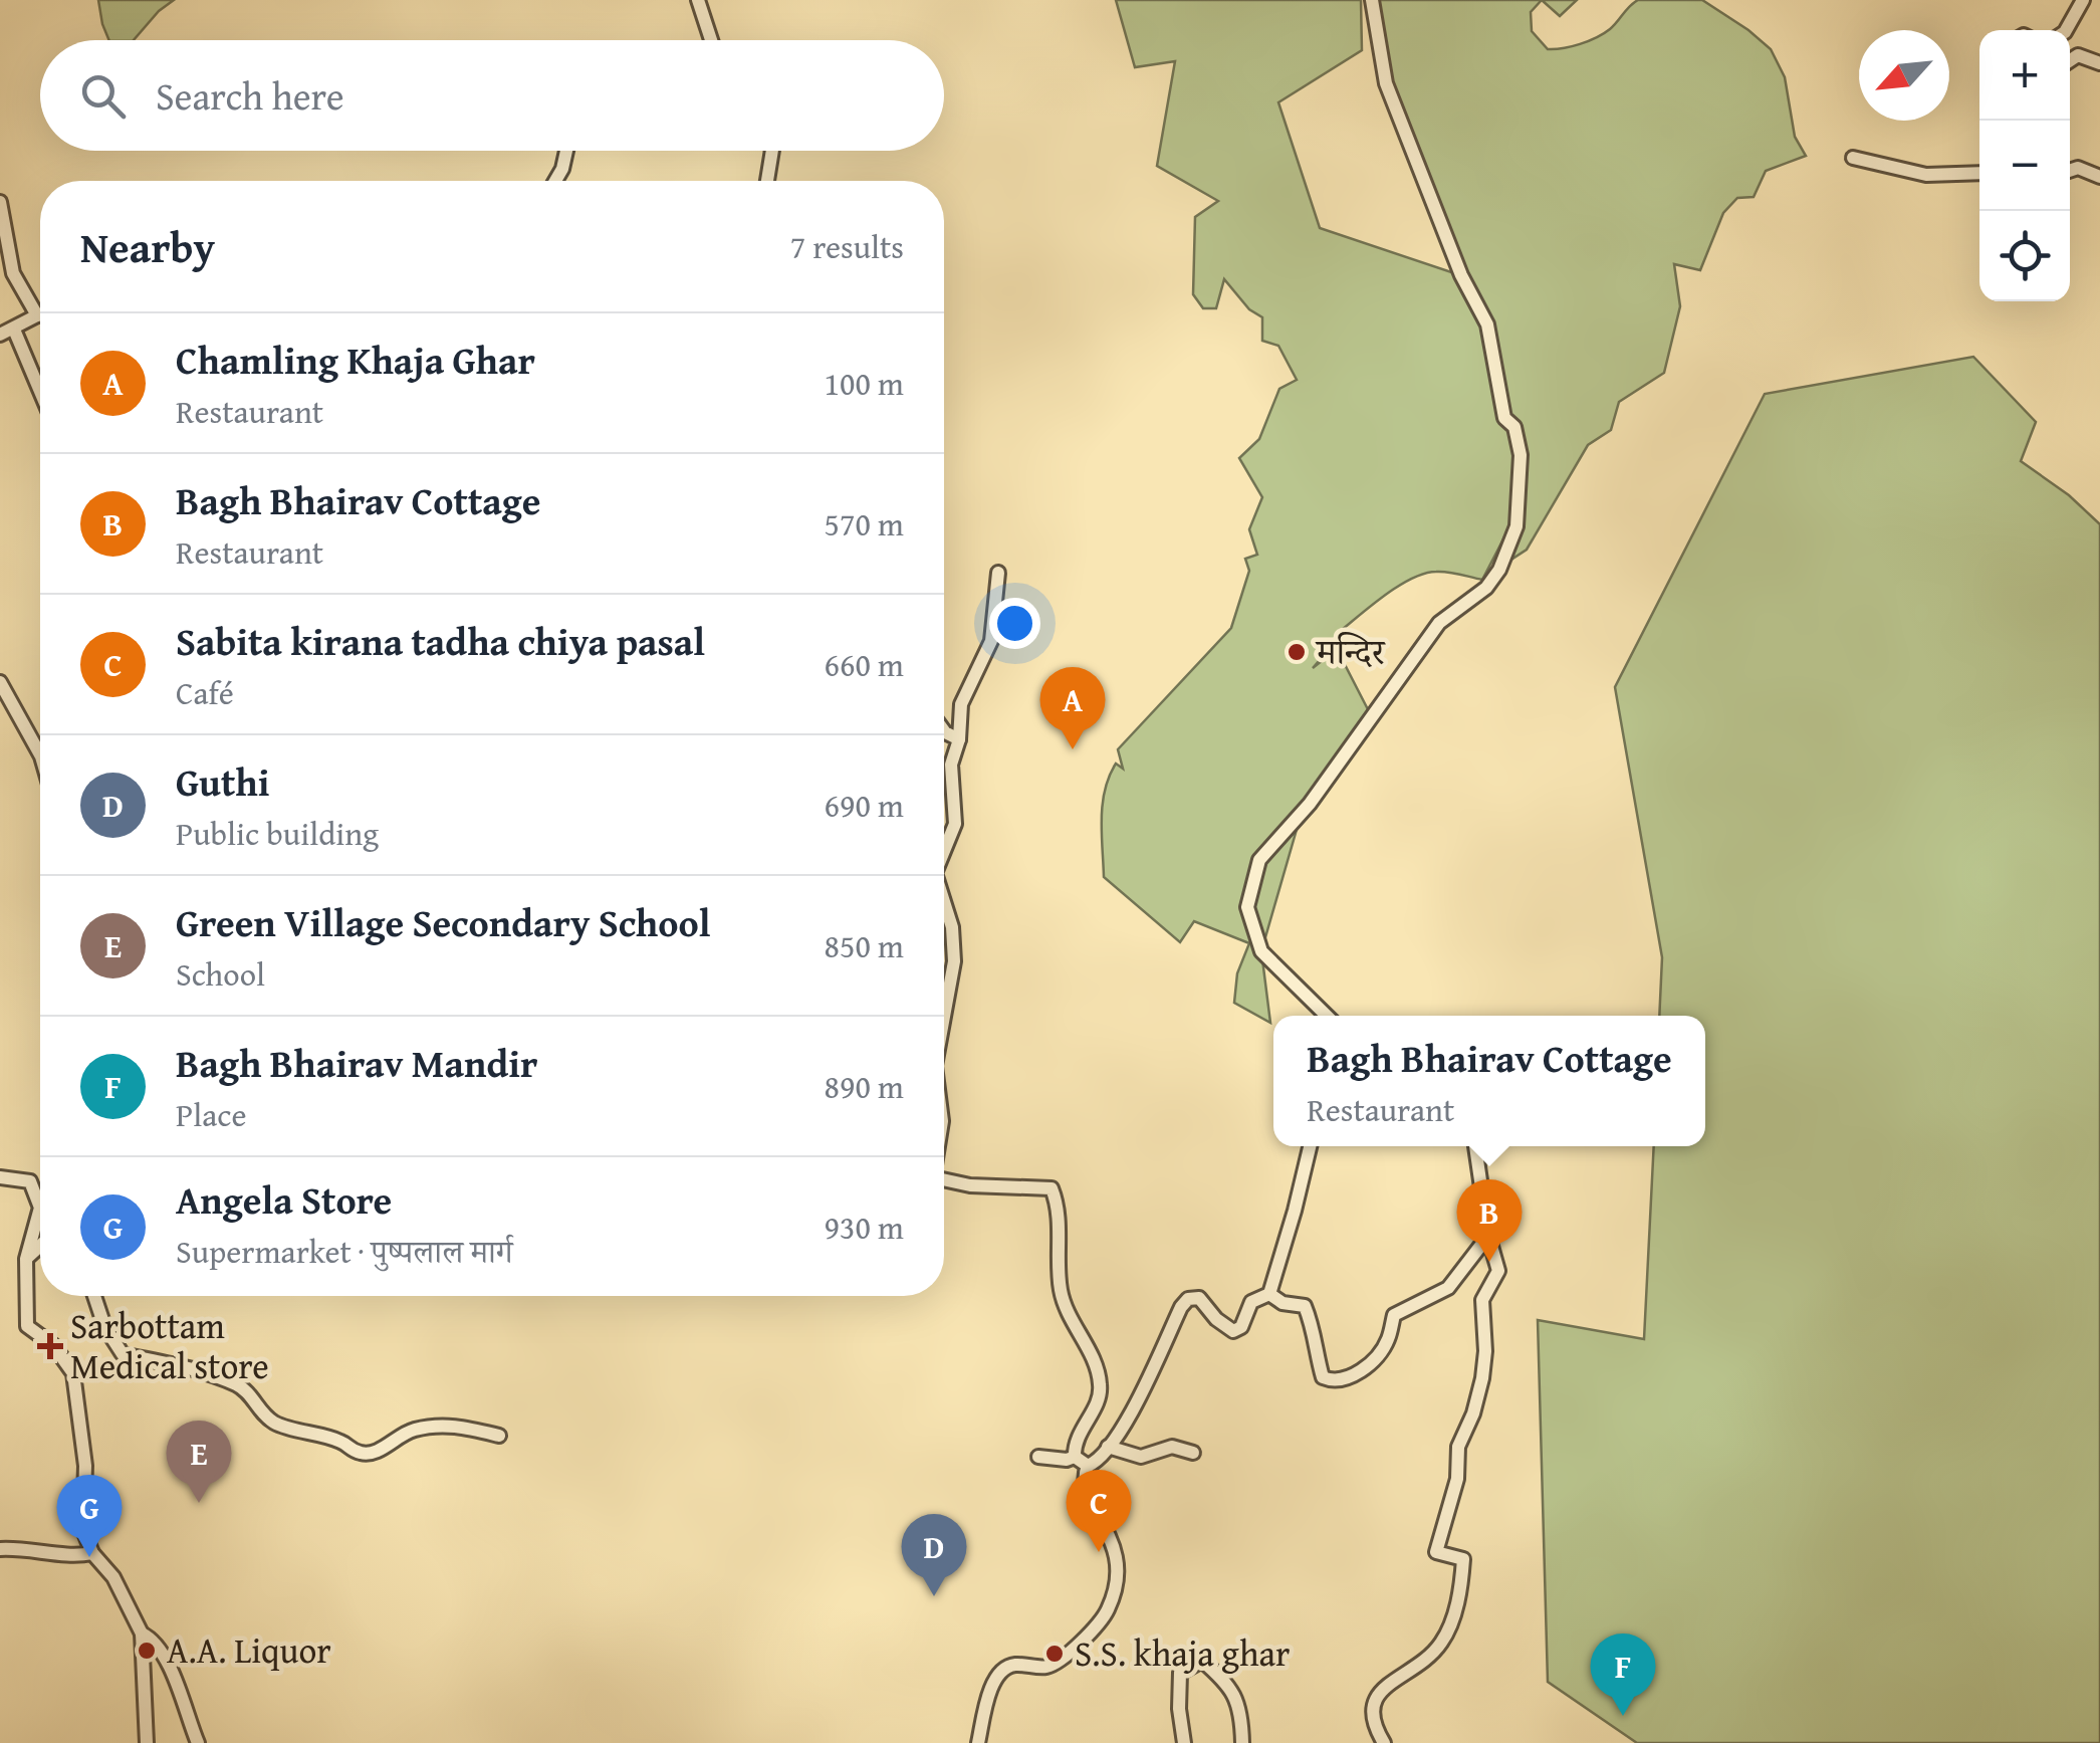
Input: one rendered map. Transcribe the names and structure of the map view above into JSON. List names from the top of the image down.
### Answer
{
  "places": {
    "other": ["मन्दिर", "A.A. Liquor", "S.S. khaja ghar"],
    "health": ["Sarbottam Medical store"]
  },
  "north": "bottom left",
  "page": {
    "map_buttons": ["+", "−"],
    "search": "Search here",
    "heading": ["Nearby", "7 results"],
    "list": [
      {
        "mark": "A",
        "name": "Chamling Khaja Ghar",
        "note": "Restaurant",
        "value": "100 m"
      },
      {
        "mark": "B",
        "name": "Bagh Bhairav Cottage",
        "note": "Restaurant",
        "value": "570 m"
      },
      {
        "mark": "C",
        "name": "Sabita kirana tadha chiya pasal",
        "note": "Café",
        "value": "660 m"
      },
      {
        "mark": "D",
        "name": "Guthi",
        "note": "Public building",
        "value": "690 m"
      },
      {
        "mark": "E",
        "name": "Green Village Secondary School",
        "note": "School",
        "value": "850 m"
      },
      {
        "mark": "F",
        "name": "Bagh Bhairav Mandir",
        "note": "Place",
        "value": "890 m"
      },
      {
        "mark": "G",
        "name": "Angela Store",
        "note": "Supermarket · पुष्पलाल मार्ग",
        "value": "930 m"
      }
    ],
    "pins": [
      "A",
      "B",
      "E",
      "C",
      "G",
      "D",
      "F"
    ],
    "popup": ["Bagh Bhairav Cottage", "Restaurant"]
  }
}
